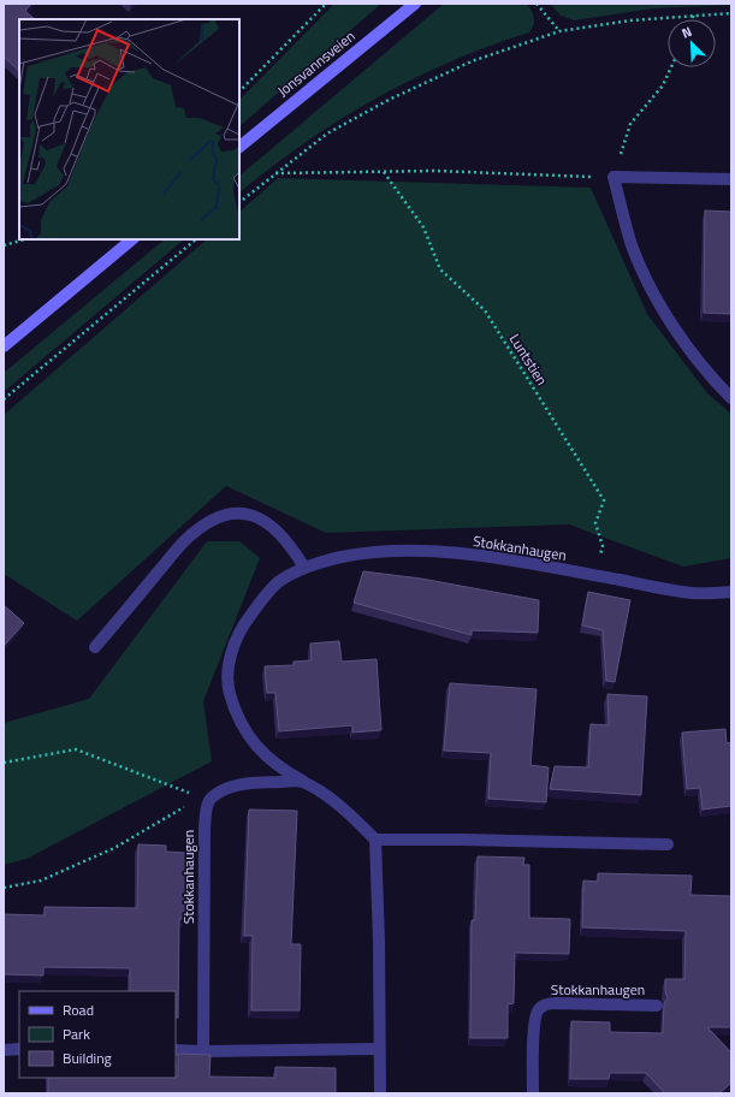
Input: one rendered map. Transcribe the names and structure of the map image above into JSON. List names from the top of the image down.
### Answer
{
  "streets": {
    "main road": ["Jonsvannsveien"],
    "street": ["Stokkanhaugen"],
    "path": ["Luntstien"]
  },
  "crossings": [
    ["Luntstien", "Stokkanhaugen"]
  ],
  "legend": ["Road", "Park", "Building"],
  "north": "top left"
}
